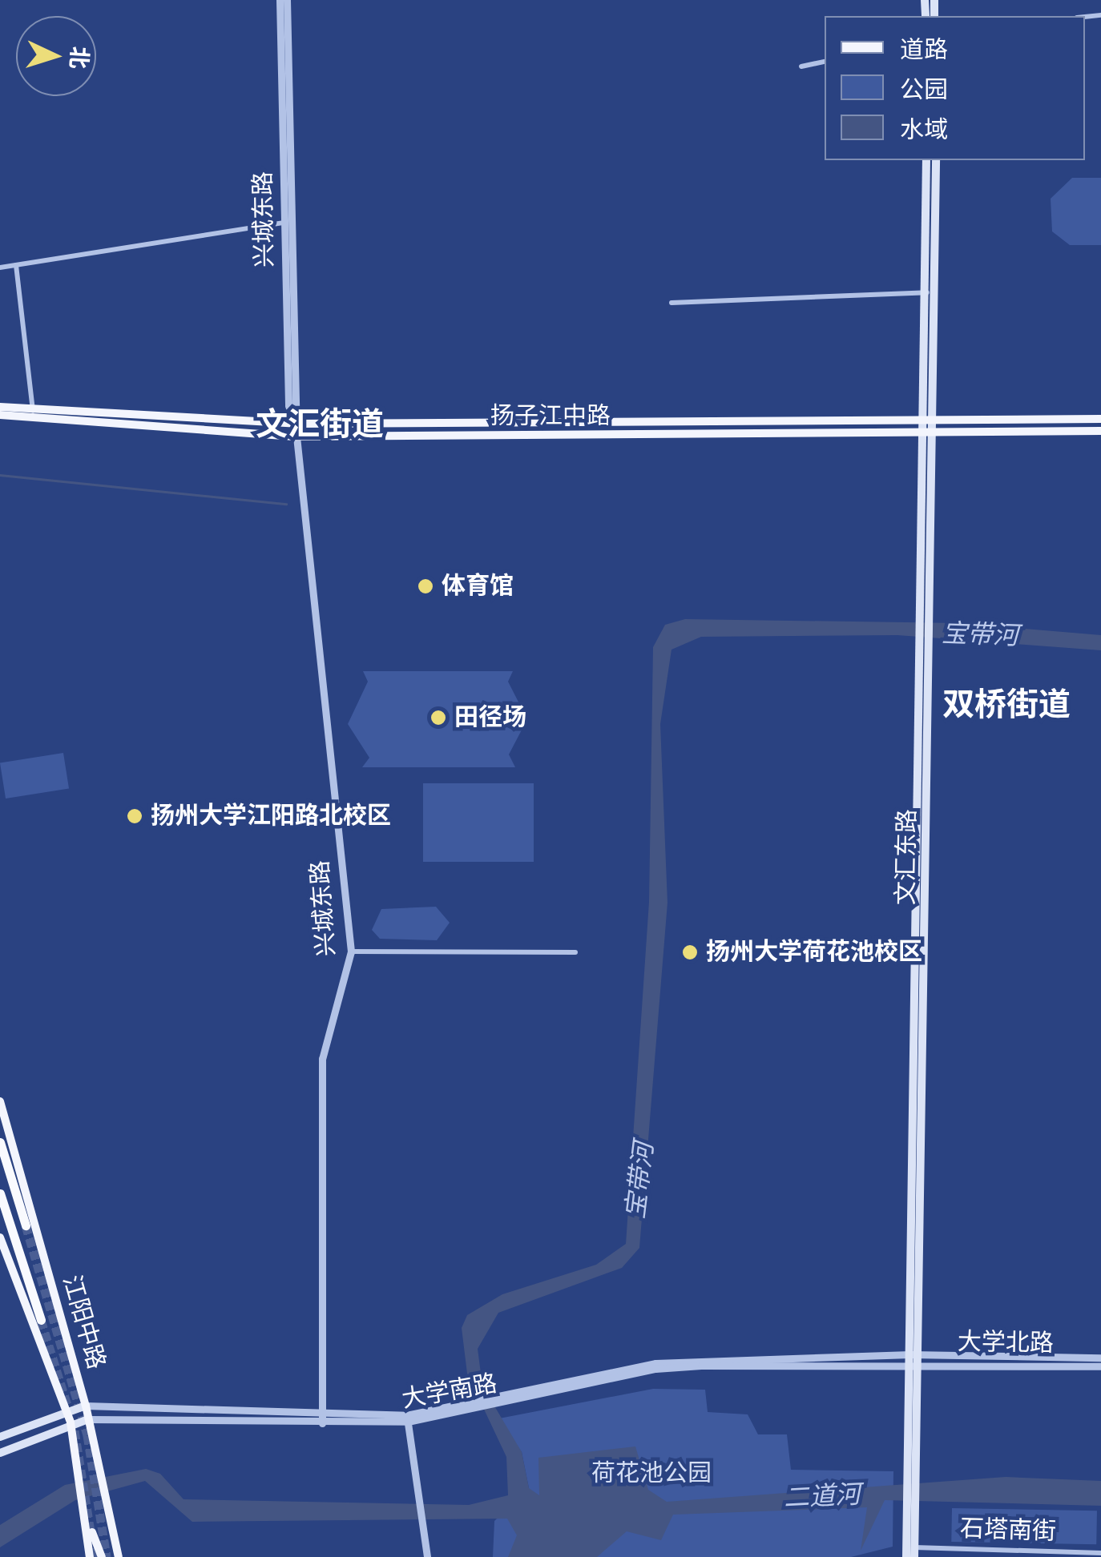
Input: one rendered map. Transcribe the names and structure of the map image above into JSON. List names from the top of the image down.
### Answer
{
  "streets": {
    "main road": [
      "扬子江中路",
      "文汇东路",
      "江阳中路",
      "大学南路"
    ],
    "street": ["兴城东路", "大学北路", "石塔南街"]
  },
  "crossings": [
    ["兴城东路", "扬子江中路"],
    ["兴城东路", "大学南路"],
    ["扬子江中路", "文汇东路"],
    ["文汇东路", "大学北路"],
    ["文汇东路", "大学南路"],
    ["文汇东路", "石塔南街"],
    ["江阳中路", "大学南路"],
    ["大学北路", "大学南路"]
  ],
  "districts": ["文汇街道", "双桥街道"],
  "water": ["宝带河", "二道河"],
  "parks": ["荷花池公园"],
  "places": [
    "体育馆",
    "田径场",
    "扬州大学江阳路北校区",
    "扬州大学荷花池校区"
  ],
  "legend": ["道路", "公园", "水域"],
  "north": "right"
}
